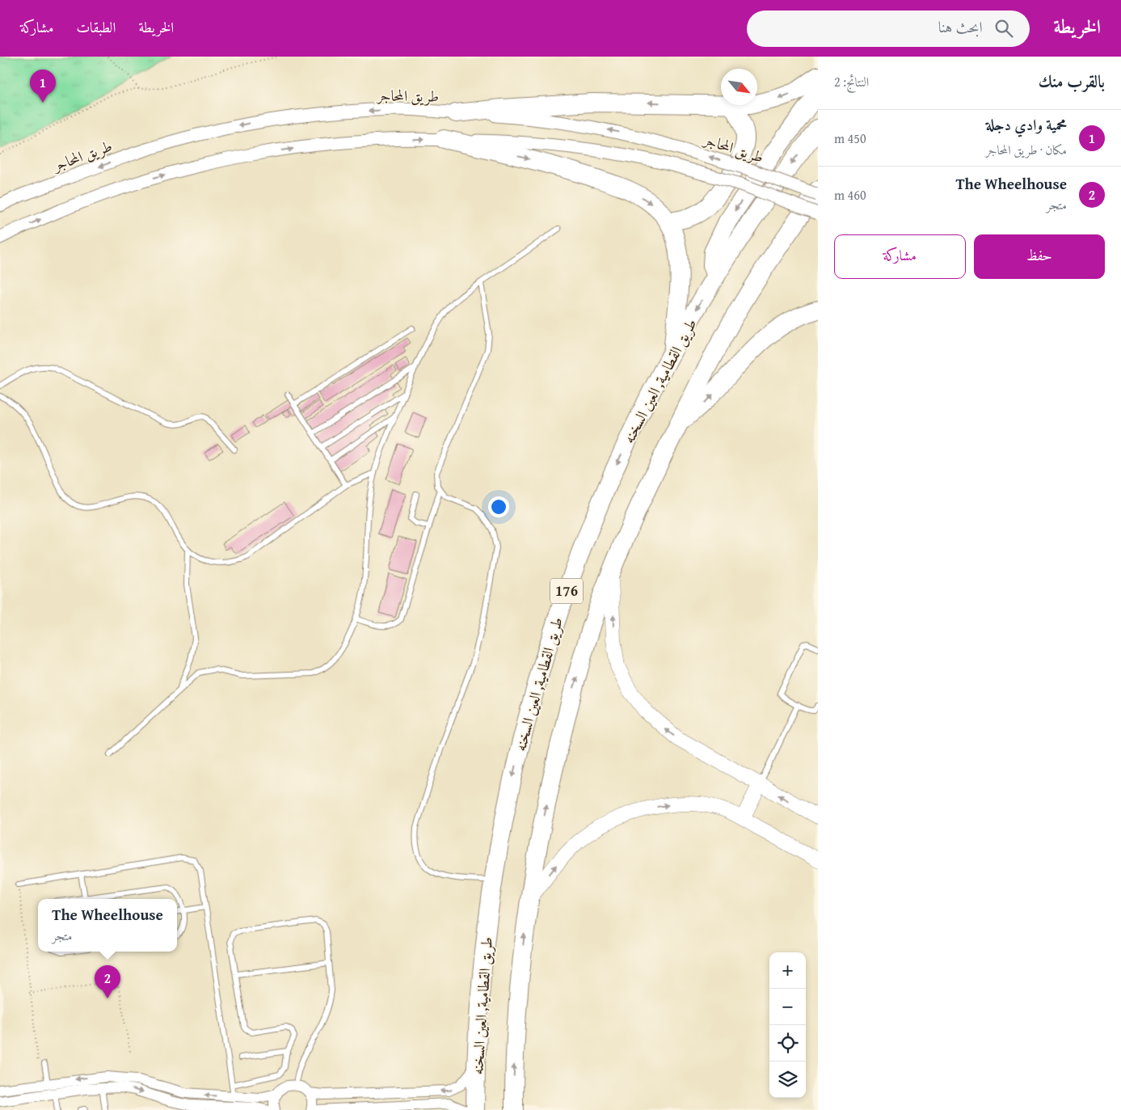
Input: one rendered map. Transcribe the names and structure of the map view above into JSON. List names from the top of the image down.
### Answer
{
  "streets": {
    "highway": ["طريق القطامية, العين السخنه", "176"],
    "street": ["طريق المحاجر"]
  },
  "north": "bottom right",
  "page": {
    "header": "الخريطة",
    "search": "ابحث هنا",
    "nav": ["الخريطة", "الطبقات", "مشاركة"],
    "heading": ["بالقرب منك", "النتائج: 2"],
    "pins": ["1", "2"],
    "list": [
      {
        "mark": "1",
        "name": "محمية وادي دجلة",
        "note": "مكان · طريق المحاجر",
        "value": "450 m"
      },
      {
        "mark": "2",
        "name": "The Wheelhouse",
        "note": "متجر",
        "value": "460 m"
      }
    ],
    "buttons": ["حفظ", "مشاركة"],
    "popup": ["The Wheelhouse", "متجر"],
    "map_buttons": ["+", "−"]
  }
}
